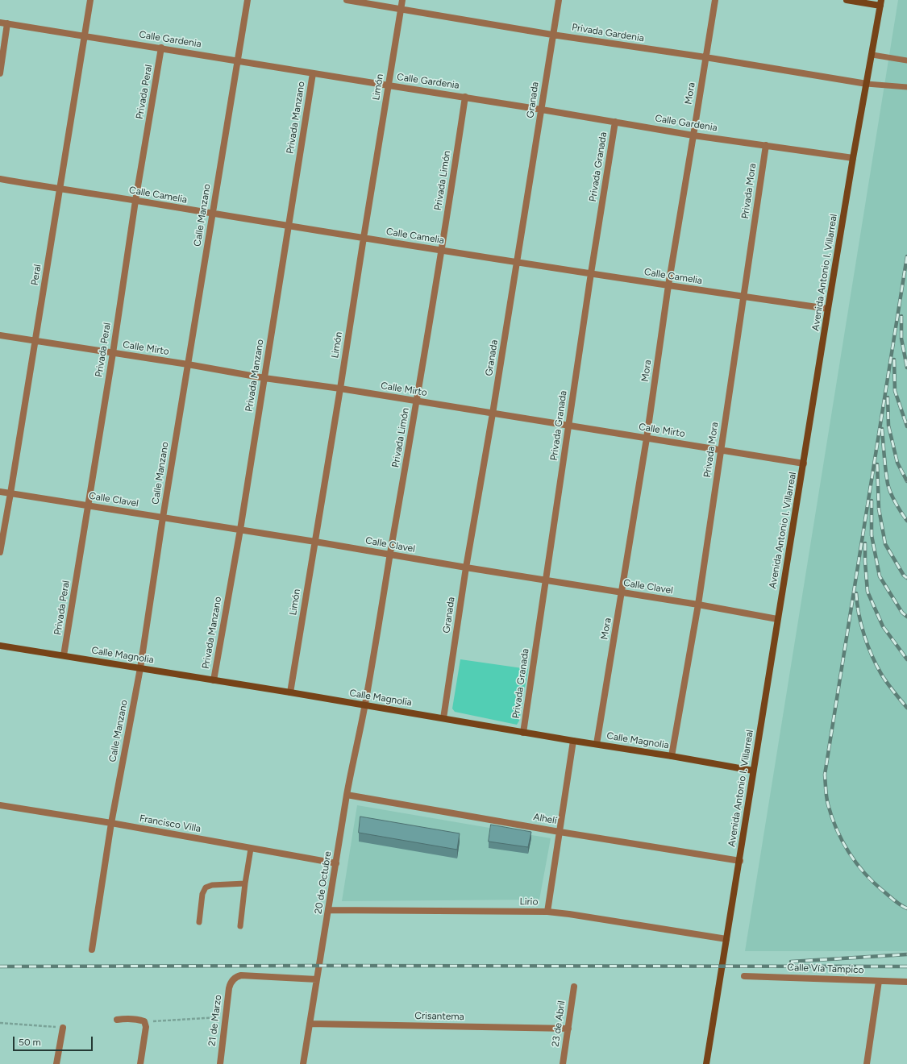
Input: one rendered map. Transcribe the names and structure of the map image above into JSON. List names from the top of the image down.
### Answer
{
  "streets": {
    "street": [
      "Privada Gardenia",
      "Calle Gardenia",
      "Limón",
      "Privada Peral",
      "Mora",
      "Granada",
      "Privada Manzano",
      "Privada Granada",
      "Privada Limón",
      "Privada Mora",
      "Calle Camelia",
      "Calle Manzano",
      "Avenida Antonio I. Villarreal",
      "Peral",
      "Calle Mirto",
      "Calle Clavel",
      "Calle Magnolia",
      "Alhelí",
      "Francisco Villa",
      "20 de Octubre",
      "Lirio",
      "Calle Vía Tampico",
      "Crisantema",
      "21 de Marzo",
      "23 de Abril"
    ]
  },
  "crossings": [
    ["Privada Gardenia", "Limón"],
    ["Privada Gardenia", "Mora"],
    ["Privada Gardenia", "Granada"],
    ["Privada Gardenia", "Avenida Antonio I. Villarreal"],
    ["Calle Gardenia", "Limón"],
    ["Calle Gardenia", "Privada Peral"],
    ["Calle Gardenia", "Mora"],
    ["Calle Gardenia", "Granada"],
    ["Calle Gardenia", "Privada Manzano"],
    ["Calle Gardenia", "Privada Granada"],
    ["Calle Gardenia", "Privada Limón"],
    ["Calle Gardenia", "Privada Mora"],
    ["Calle Gardenia", "Calle Manzano"],
    ["Calle Gardenia", "Avenida Antonio I. Villarreal"],
    ["Calle Gardenia", "Peral"],
    ["Limón", "Calle Camelia"],
    ["Limón", "Calle Mirto"],
    ["Limón", "Calle Clavel"],
    ["Limón", "Calle Magnolia"],
    ["Privada Peral", "Calle Camelia"],
    ["Privada Peral", "Calle Mirto"],
    ["Privada Peral", "Calle Clavel"],
    ["Privada Peral", "Calle Magnolia"],
    ["Mora", "Calle Camelia"],
    ["Mora", "Calle Mirto"],
    ["Mora", "Calle Clavel"],
    ["Mora", "Calle Magnolia"],
    ["Granada", "Calle Camelia"],
    ["Granada", "Calle Mirto"],
    ["Granada", "Calle Clavel"],
    ["Granada", "Calle Magnolia"],
    ["Privada Manzano", "Calle Camelia"],
    ["Privada Manzano", "Calle Mirto"],
    ["Privada Manzano", "Calle Clavel"],
    ["Privada Manzano", "Calle Magnolia"],
    ["Privada Granada", "Calle Camelia"],
    ["Privada Granada", "Calle Mirto"],
    ["Privada Granada", "Calle Clavel"],
    ["Privada Granada", "Calle Magnolia"],
    ["Privada Limón", "Calle Camelia"],
    ["Privada Limón", "Calle Mirto"],
    ["Privada Limón", "Calle Clavel"],
    ["Privada Limón", "Calle Magnolia"],
    ["Privada Limón", "20 de Octubre"],
    ["Privada Mora", "Calle Camelia"],
    ["Privada Mora", "Calle Mirto"],
    ["Privada Mora", "Calle Clavel"],
    ["Privada Mora", "Calle Magnolia"],
    ["Calle Camelia", "Calle Manzano"],
    ["Calle Camelia", "Avenida Antonio I. Villarreal"],
    ["Calle Camelia", "Peral"],
    ["Calle Manzano", "Calle Mirto"],
    ["Calle Manzano", "Calle Clavel"],
    ["Calle Manzano", "Calle Magnolia"],
    ["Calle Manzano", "Francisco Villa"],
    ["Avenida Antonio I. Villarreal", "Calle Mirto"],
    ["Avenida Antonio I. Villarreal", "Calle Clavel"],
    ["Avenida Antonio I. Villarreal", "Calle Magnolia"],
    ["Avenida Antonio I. Villarreal", "Alhelí"],
    ["Avenida Antonio I. Villarreal", "Lirio"],
    ["Peral", "Calle Mirto"],
    ["Peral", "Calle Clavel"],
    ["Calle Magnolia", "20 de Octubre"],
    ["Alhelí", "20 de Octubre"],
    ["Francisco Villa", "20 de Octubre"],
    ["20 de Octubre", "Lirio"],
    ["20 de Octubre", "Crisantema"],
    ["20 de Octubre", "21 de Marzo"],
    ["Crisantema", "23 de Abril"]
  ],
  "scale_bar": "50 m"
}
